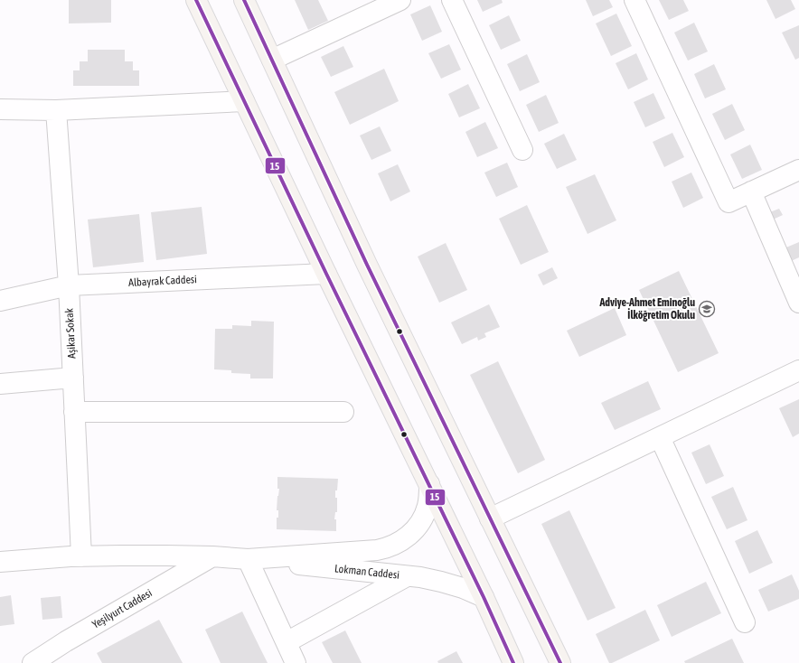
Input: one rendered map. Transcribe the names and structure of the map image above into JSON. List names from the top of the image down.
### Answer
{
  "streets": {
    "street": [
      "Albayrak Caddesi",
      "Aşikar Sokak",
      "Lokman Caddesi",
      "Yeşilyurt Caddesi"
    ]
  },
  "crossings": [
    ["Albayrak Caddesi", "Aşikar Sokak"]
  ],
  "places": {
    "school or university": ["Adviye-Ahmet Eminoğlu İlköğretim Okulu"]
  },
  "lines": ["transit line 15"]
}
